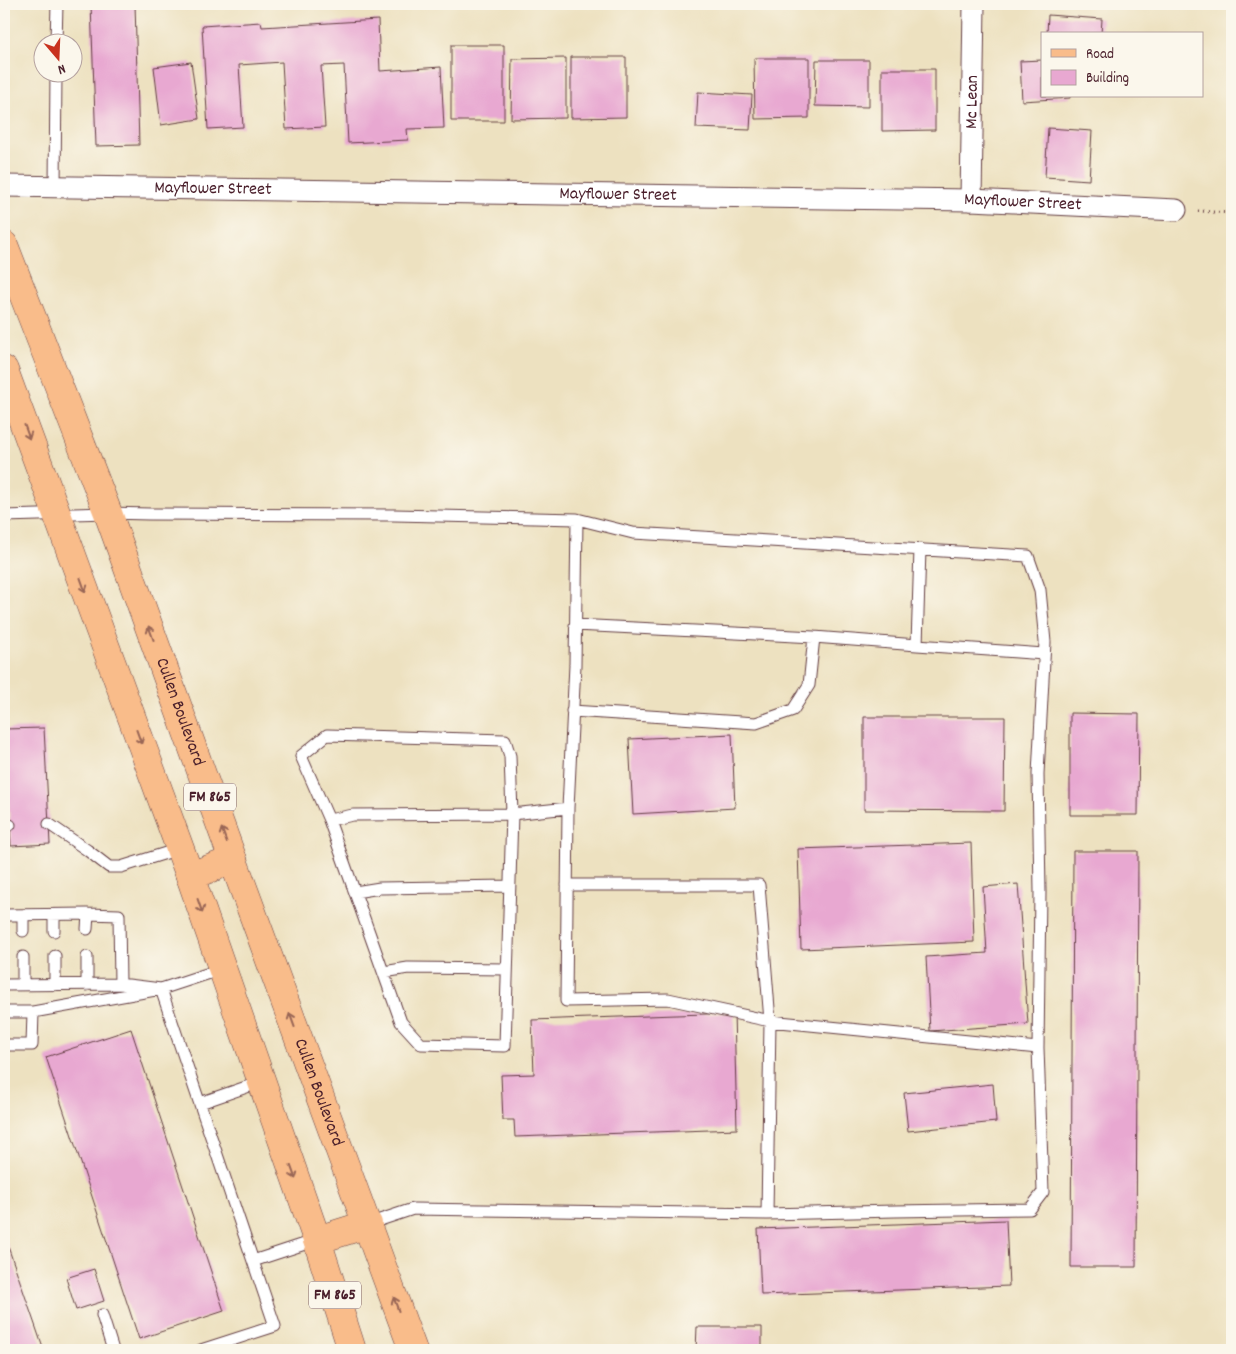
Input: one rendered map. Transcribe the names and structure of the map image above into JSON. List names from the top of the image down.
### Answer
{
  "streets": {
    "main road": ["Cullen Boulevard", "FM 865"],
    "street": ["Mc Lean", "Mayflower Street"]
  },
  "crossings": [
    ["Mc Lean", "Mayflower Street"]
  ],
  "legend": ["Road", "Building"],
  "north": "bottom"
}
